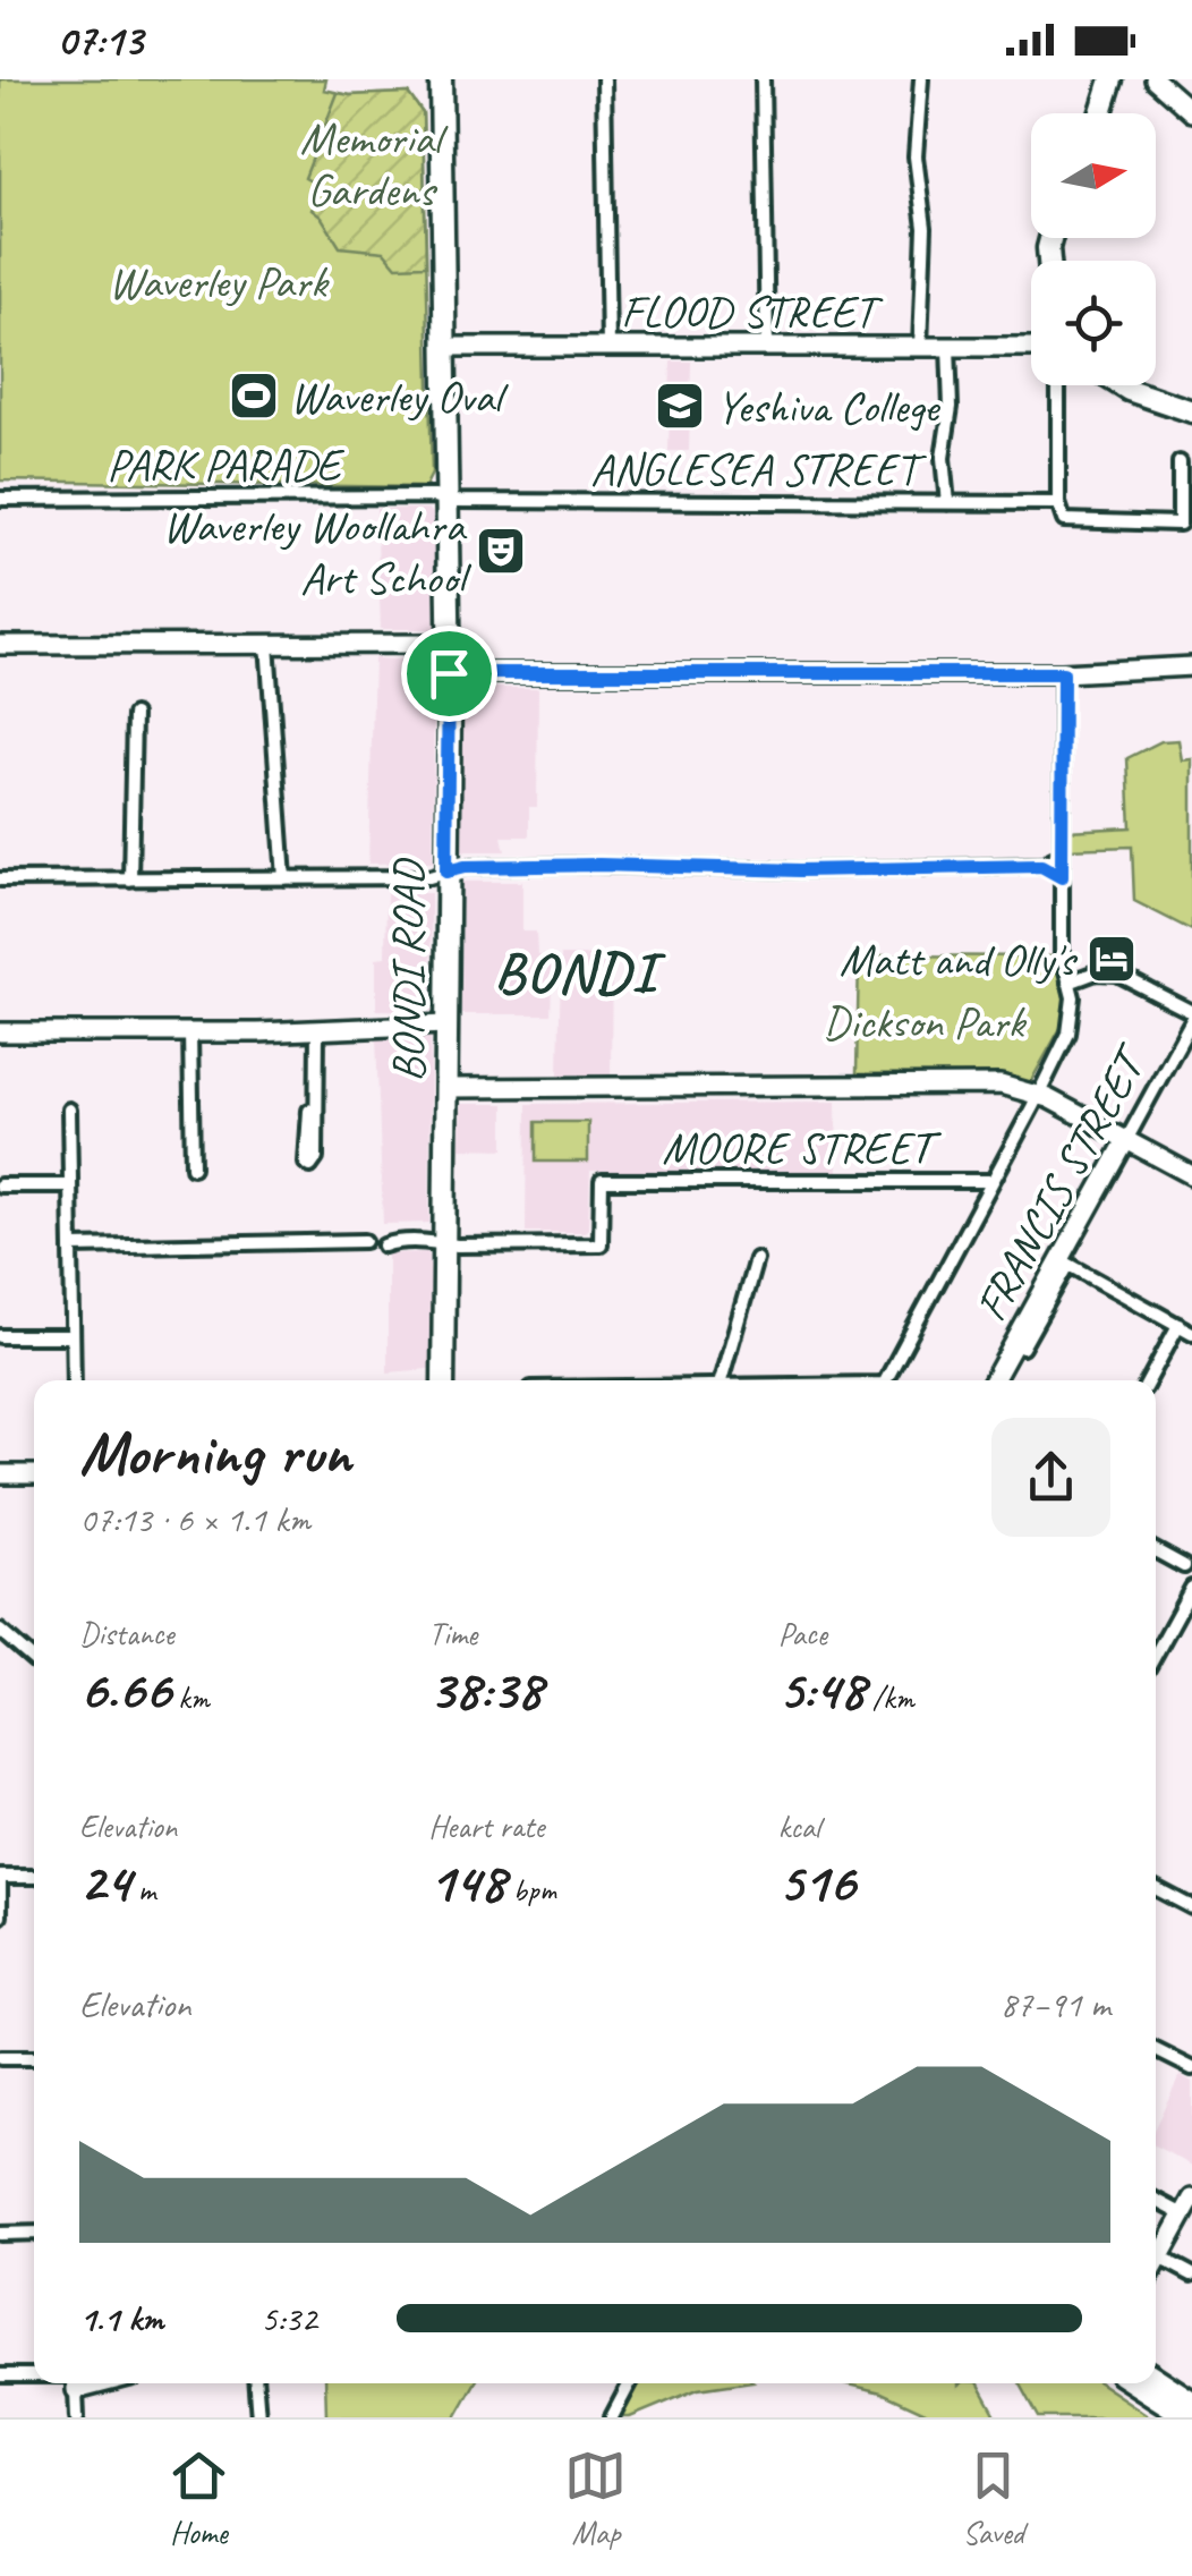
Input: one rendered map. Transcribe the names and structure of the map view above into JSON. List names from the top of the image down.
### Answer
{
  "streets": {
    "main road": ["BONDI ROAD"],
    "street": [
      "FLOOD STREET",
      "PARK PARADE",
      "ANGLESEA STREET",
      "MOORE STREET",
      "FRANCIS STREET"
    ]
  },
  "crossings": [
    ["FLOOD STREET", "BONDI ROAD"],
    ["PARK PARADE", "ANGLESEA STREET"],
    ["PARK PARADE", "BONDI ROAD"],
    ["ANGLESEA STREET", "BONDI ROAD"],
    ["BONDI ROAD", "MOORE STREET"]
  ],
  "districts": ["BONDI"],
  "parks": ["Memorial Gardens", "Waverley Park", "Dickson Park"],
  "places": {
    "sports": ["Waverley Oval"],
    "school or university": ["Yeshiva College"],
    "theatre": ["Waverley Woollahra Art School"],
    "hotel": ["Matt and Olly's"]
  },
  "north": "right",
  "page": {
    "status": "07:13",
    "heading": ["Morning run", "07:13 · 6 × 1.1 km"],
    "stats": [
      ["Distance", "6.66 km"],
      ["Time", "38:38"],
      ["Pace", "5:48 /km"],
      ["Elevation", "24 m"],
      ["Heart rate", "148 bpm"],
      ["kcal", "516"]
    ],
    "chart": ["Elevation", "87–91 m"],
    "list": [
      {
        "name": "1.1 km",
        "note": "5:32"
      }
    ],
    "tabs": ["Home", "Map", "Saved"]
  }
}
